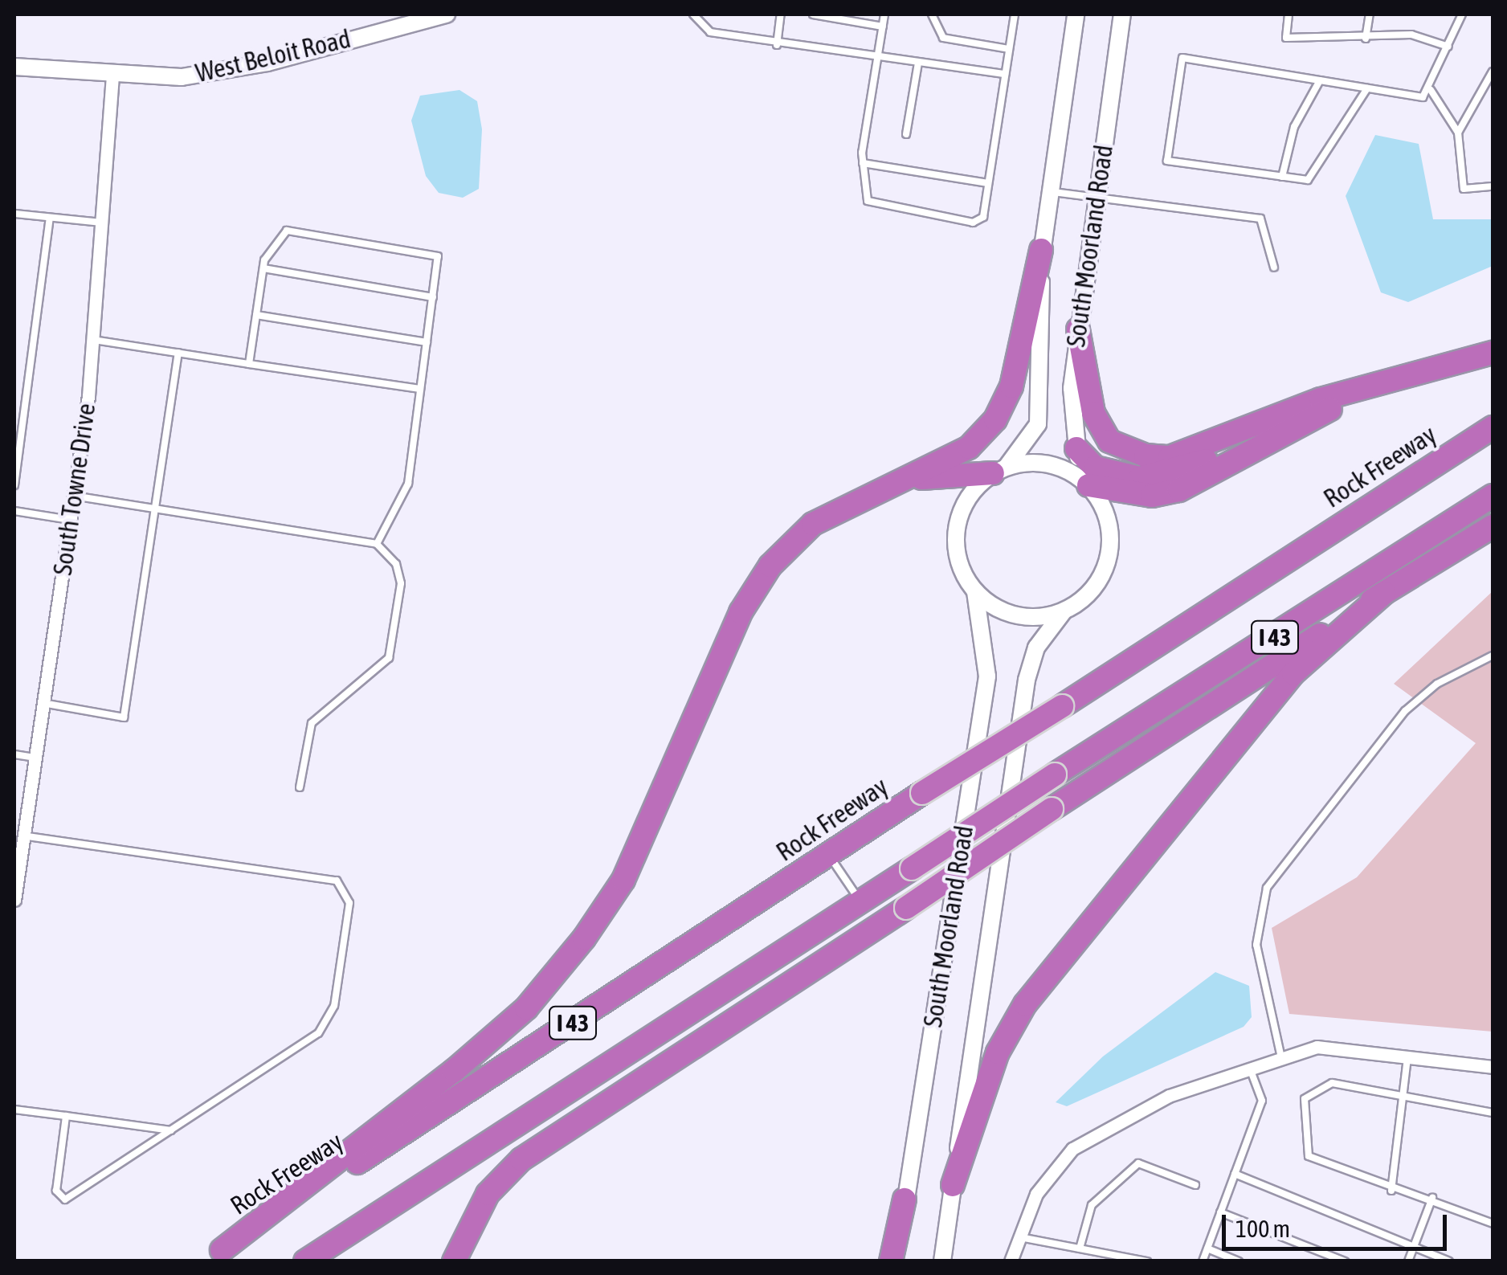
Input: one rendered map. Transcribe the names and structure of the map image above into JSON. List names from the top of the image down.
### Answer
{
  "streets": {
    "highway": ["Rock Freeway", "I 43"],
    "main road": ["West Beloit Road", "South Moorland Road"],
    "street": ["South Towne Drive"]
  },
  "crossings": [
    ["West Beloit Road", "South Towne Drive"]
  ],
  "scale_bar": "100 m"
}
